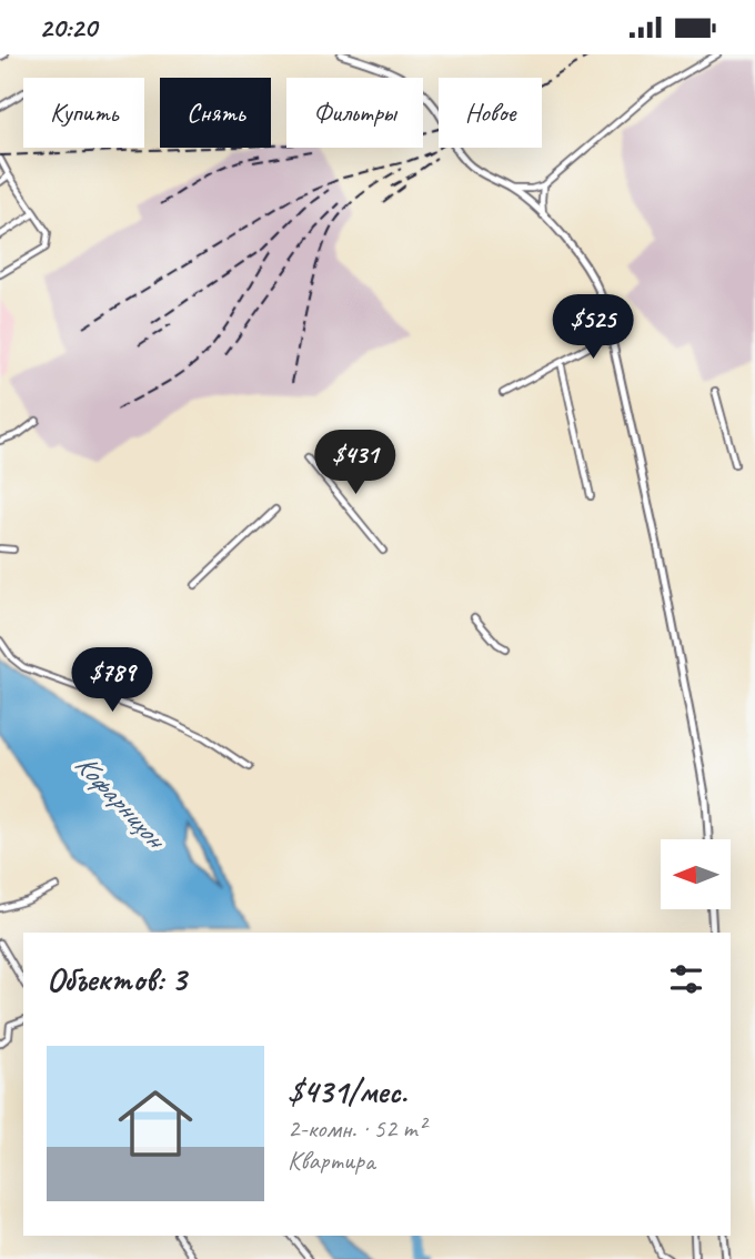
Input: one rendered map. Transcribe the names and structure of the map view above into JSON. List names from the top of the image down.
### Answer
{
  "water": ["Кофарниҳон"],
  "north": "left",
  "page": {
    "status": "20:20",
    "chip": [
      "Купить",
      "Снять",
      "Фильтры",
      "Новое"
    ],
    "price": ["$525", "$431", "$789"],
    "heading": "Объектов: 3",
    "list": [
      {
        "name": "$431/мес.",
        "note": "2-комн. · 52 m² · Квартира"
      }
    ]
  }
}
